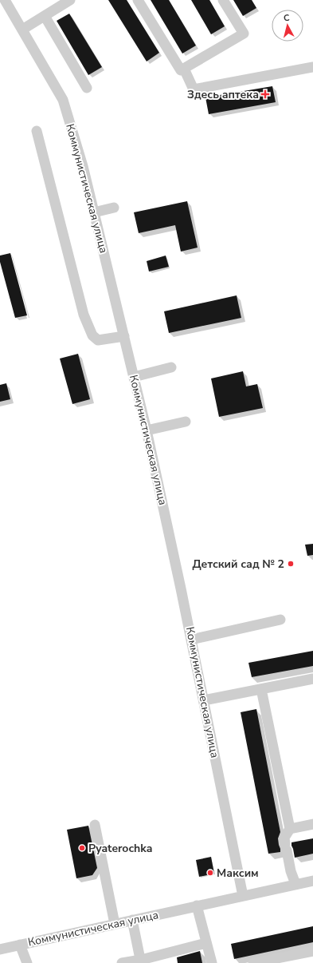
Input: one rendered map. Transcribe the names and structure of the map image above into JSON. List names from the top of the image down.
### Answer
{
  "streets": {
    "street": ["Коммунистическая улица"]
  },
  "places": {
    "health": ["Здесь аптека"],
    "other": ["Детский сад № 2", "Pyaterochka", "Максим"]
  },
  "north": "top"
}
